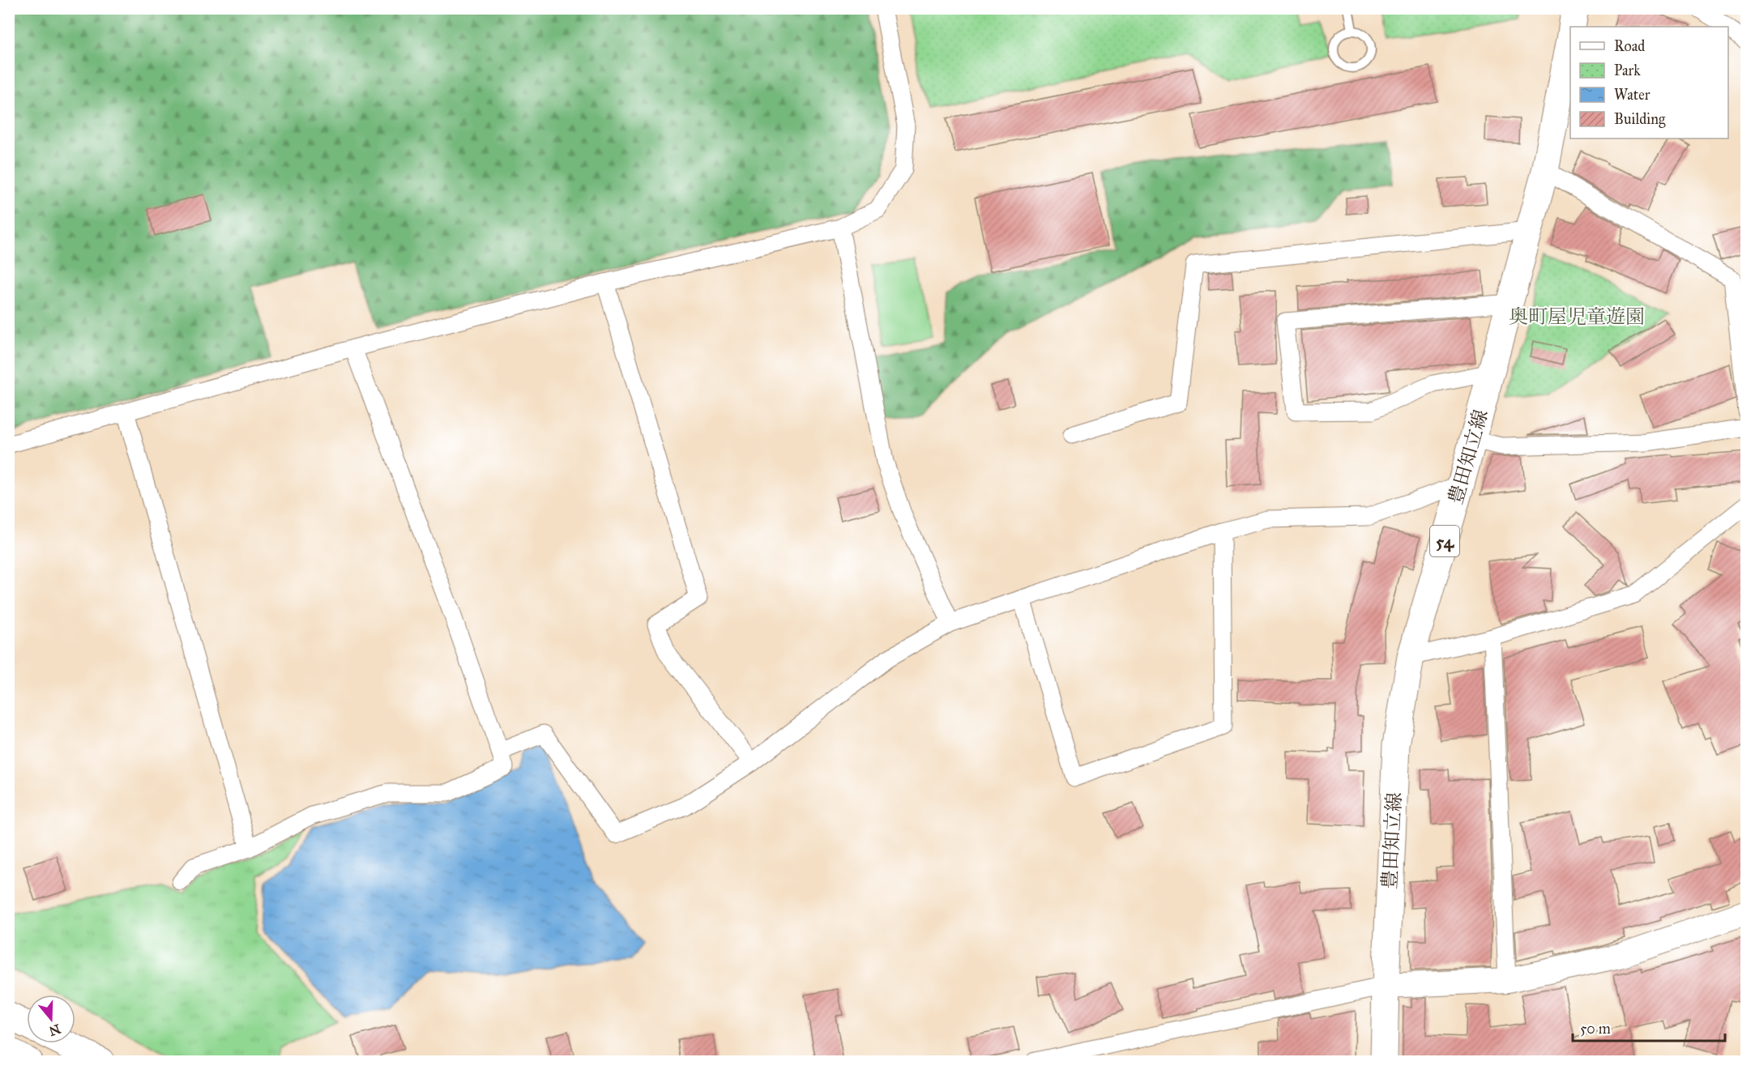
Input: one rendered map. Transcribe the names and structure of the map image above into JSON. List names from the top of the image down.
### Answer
{
  "streets": {
    "main road": ["豊田知立線", "54"]
  },
  "parks": ["奥町屋児童遊園"],
  "legend": [
    "Road",
    "Park",
    "Water",
    "Building"
  ],
  "scale_bar": "50 m",
  "north": "bottom"
}
